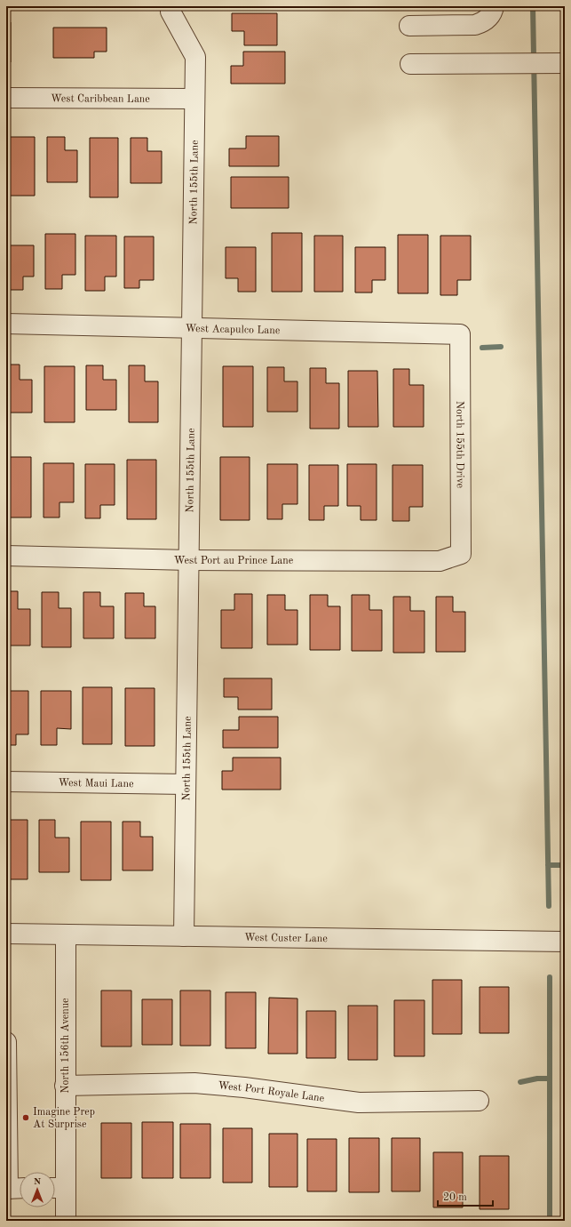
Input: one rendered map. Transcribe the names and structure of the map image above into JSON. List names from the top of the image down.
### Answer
{
  "streets": {
    "street": [
      "West Caribbean Lane",
      "North 155th Lane",
      "West Acapulco Lane",
      "North 155th Drive",
      "West Port au Prince Lane",
      "West Maui Lane",
      "West Custer Lane",
      "North 156th Avenue",
      "West Port Royale Lane"
    ]
  },
  "crossings": [
    ["West Caribbean Lane", "North 155th Lane"],
    ["North 155th Lane", "West Acapulco Lane"],
    ["North 155th Lane", "West Port au Prince Lane"],
    ["North 155th Lane", "West Maui Lane"],
    ["North 155th Lane", "West Custer Lane"],
    ["West Acapulco Lane", "North 155th Drive"],
    ["North 155th Drive", "West Port au Prince Lane"],
    ["West Custer Lane", "North 156th Avenue"],
    ["North 156th Avenue", "West Port Royale Lane"]
  ],
  "places": ["Imagine Prep At Surprise"],
  "scale_bar": "20 m",
  "north": "top"
}
